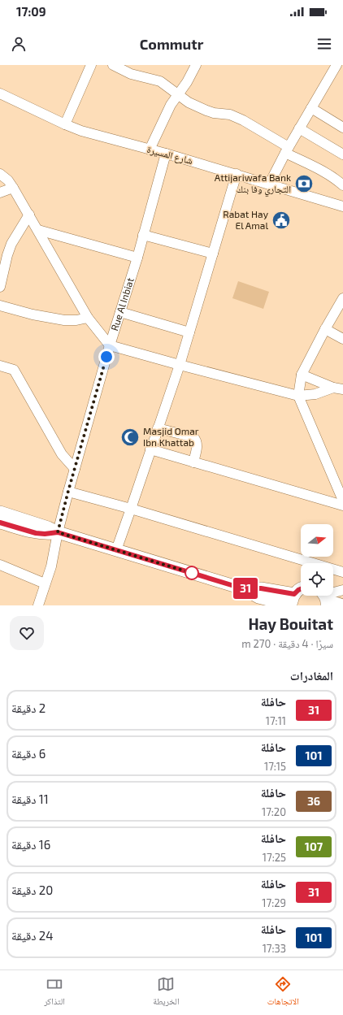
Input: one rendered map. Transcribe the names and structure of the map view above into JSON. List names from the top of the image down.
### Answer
{
  "streets": {
    "street": ["شارع المسيرة", "Rue Al Inbiat"]
  },
  "crossings": [
    ["شارع المسيرة", "Rue Al Inbiat"]
  ],
  "places": {
    "bank": ["Attijariwafa Bank التجاري وفا بنك"],
    "public building": ["Rabat Hay El Amal"],
    "mosque": ["Masjid Omar Ibn Khattab"]
  },
  "lines": ["bus line 31"],
  "north": "right",
  "page": {
    "status": "17:09",
    "header": "Commutr",
    "on_map": "31",
    "heading": [
      ["Hay Bouitat", "سيرًا · 4 دقيقة · 270 m"],
      "المغادرات"
    ],
    "list": [
      {
        "mark": "31",
        "name": "حافلة",
        "note": "17:11",
        "value": "2 دقيقة"
      },
      {
        "mark": "101",
        "name": "حافلة",
        "note": "17:15",
        "value": "6 دقيقة"
      },
      {
        "mark": "36",
        "name": "حافلة",
        "note": "17:20",
        "value": "11 دقيقة"
      },
      {
        "mark": "107",
        "name": "حافلة",
        "note": "17:25",
        "value": "16 دقيقة"
      },
      {
        "mark": "31",
        "name": "حافلة",
        "note": "17:29",
        "value": "20 دقيقة"
      },
      {
        "mark": "101",
        "name": "حافلة",
        "note": "17:33",
        "value": "24 دقيقة"
      }
    ],
    "tabs": ["الاتجاهات", "الخريطة", "التذاكر"]
  }
}
